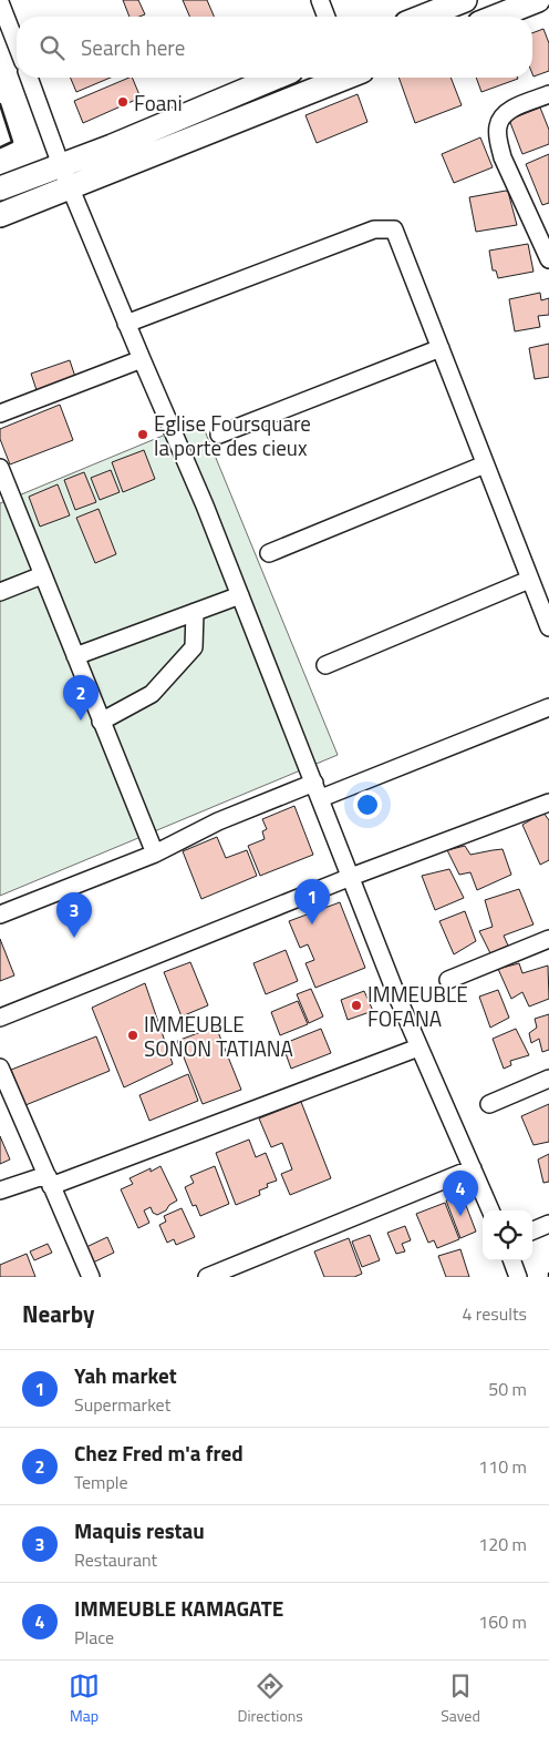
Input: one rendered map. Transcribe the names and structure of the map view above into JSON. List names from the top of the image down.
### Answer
{
  "places": [
    "Foani",
    "Eglise Foursquare la porte des cieux",
    "IMMEUBLE FOFANA",
    "IMMEUBLE SONON TATIANA"
  ],
  "page": {
    "search": "Search here",
    "pins": [
      "2",
      "1",
      "3",
      "4"
    ],
    "heading": ["Nearby", "4 results"],
    "list": [
      {
        "mark": "1",
        "name": "Yah market",
        "note": "Supermarket",
        "value": "50 m"
      },
      {
        "mark": "2",
        "name": "Chez Fred m'a fred",
        "note": "Temple",
        "value": "110 m"
      },
      {
        "mark": "3",
        "name": "Maquis restau",
        "note": "Restaurant",
        "value": "120 m"
      },
      {
        "mark": "4",
        "name": "IMMEUBLE KAMAGATE",
        "note": "Place",
        "value": "160 m"
      }
    ],
    "nav": ["Map", "Directions", "Saved"]
  }
}
